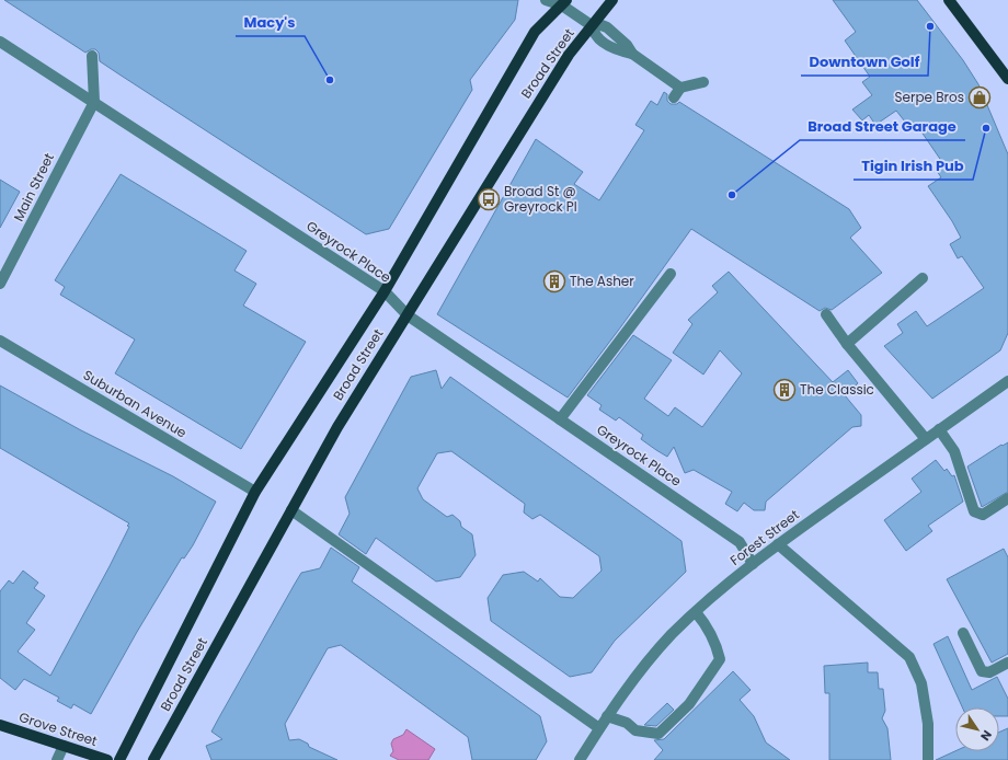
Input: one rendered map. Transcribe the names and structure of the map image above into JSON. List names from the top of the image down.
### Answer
{
  "streets": {
    "main road": ["Broad Street", "Grove Street"],
    "street": [
      "Main Street",
      "Greyrock Place",
      "Suburban Avenue",
      "Forest Street"
    ]
  },
  "crossings": [
    ["Broad Street", "Greyrock Place"],
    ["Broad Street", "Suburban Avenue"],
    ["Main Street", "Greyrock Place"],
    ["Greyrock Place", "Forest Street"]
  ],
  "places": {
    "other": [
      "Downtown Golf",
      "Macy's",
      "Tigin Irish Pub",
      "Broad Street Garage"
    ],
    "shop": ["Serpe Bros"],
    "bus stop": ["Broad St @ Greyrock Pl"],
    "building": ["The Asher", "The Classic"]
  },
  "north": "bottom right"
}
